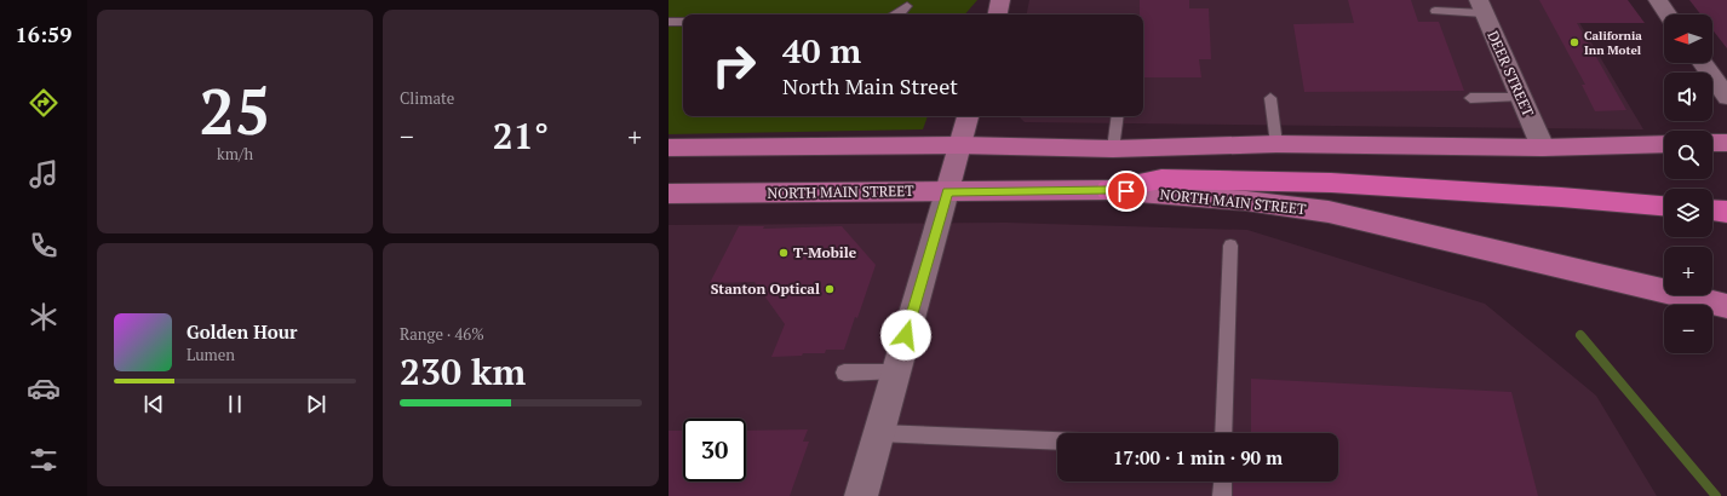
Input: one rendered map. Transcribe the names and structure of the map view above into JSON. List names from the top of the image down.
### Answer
{
  "streets": {
    "main road": ["NORTH MAIN STREET"],
    "street": ["DEER STREET"]
  },
  "places": ["California Inn Motel", "T-Mobile", "Stanton Optical"],
  "north": "left",
  "page": {
    "tabs": "16:59",
    "tile": [
      ["25", "km/h"],
      "Climate",
      ["Range · 46%", "230 km"]
    ],
    "map_buttons": ["+", "−"],
    "turn": ["40 m", "North Main Street"],
    "heat": ["−", "21°", "+"],
    "song": ["Golden Hour", "Lumen"],
    "limit": "30",
    "trip": "17:00 · 1 min · 90 m"
  }
}
